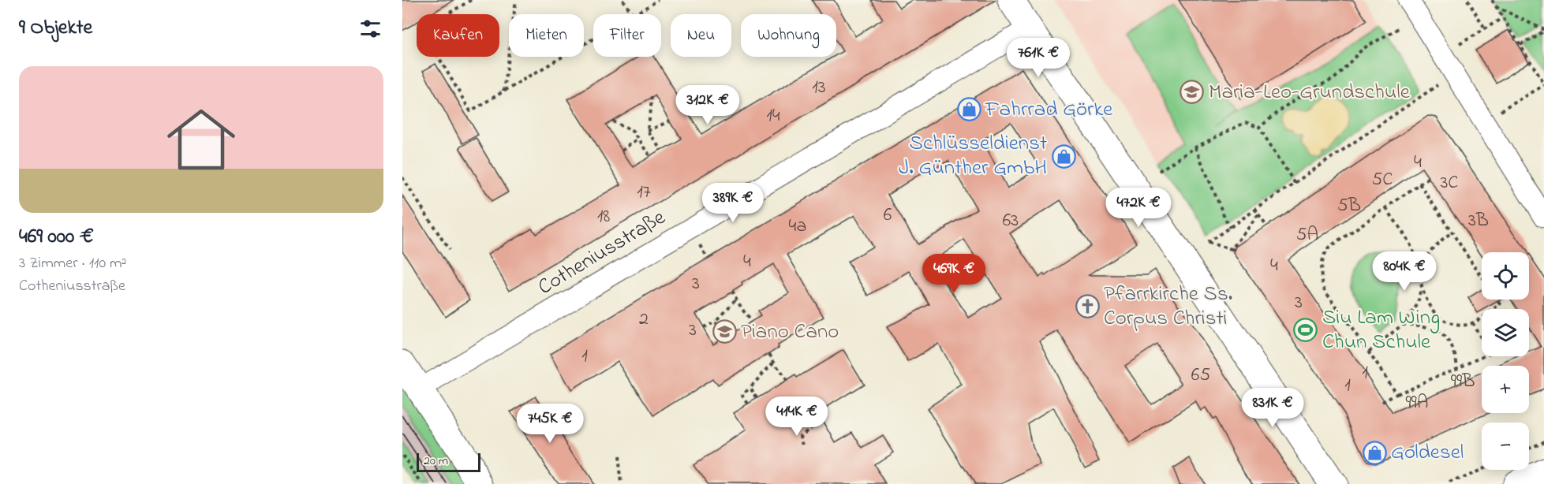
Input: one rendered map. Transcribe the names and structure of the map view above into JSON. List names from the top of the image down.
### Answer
{
  "streets": {
    "street": ["Cotheniusstraße"]
  },
  "places": {
    "school or university": ["Maria-Leo-Grundschule", "Piano Cano"],
    "shop": ["Fahrrad Görke", "Schlüsseldienst J. Günther GmbH", "Goldesel"],
    "church": ["Pfarrkirche Ss. Corpus Christi"],
    "sports": ["Siu Lam Wing Chun Schule"]
  },
  "house_numbers": [
    "13",
    "14",
    "4",
    "5C",
    "3C",
    "17",
    "5B",
    "6",
    "18",
    "63",
    "3B",
    "4a",
    "5A",
    "4",
    "4",
    "3",
    "3",
    "2",
    "3",
    "1",
    "1",
    "65",
    "99B",
    "1",
    "99A"
  ],
  "scale_bar": "20 m",
  "page": {
    "heading": "9 Objekte",
    "chip": [
      "Kaufen",
      "Mieten",
      "Filter",
      "Neu",
      "Wohnung"
    ],
    "price": [
      "761K €",
      "312K €",
      "389K €",
      "472K €",
      "804K €",
      "469K €",
      "831K €",
      "414K €",
      "745K €"
    ],
    "list": [
      {
        "name": "469 000 €",
        "note": "3 Zimmer · 110 m² · Cotheniusstraße"
      }
    ],
    "map_buttons": ["+", "−"],
    "scale": "20 m"
  }
}
